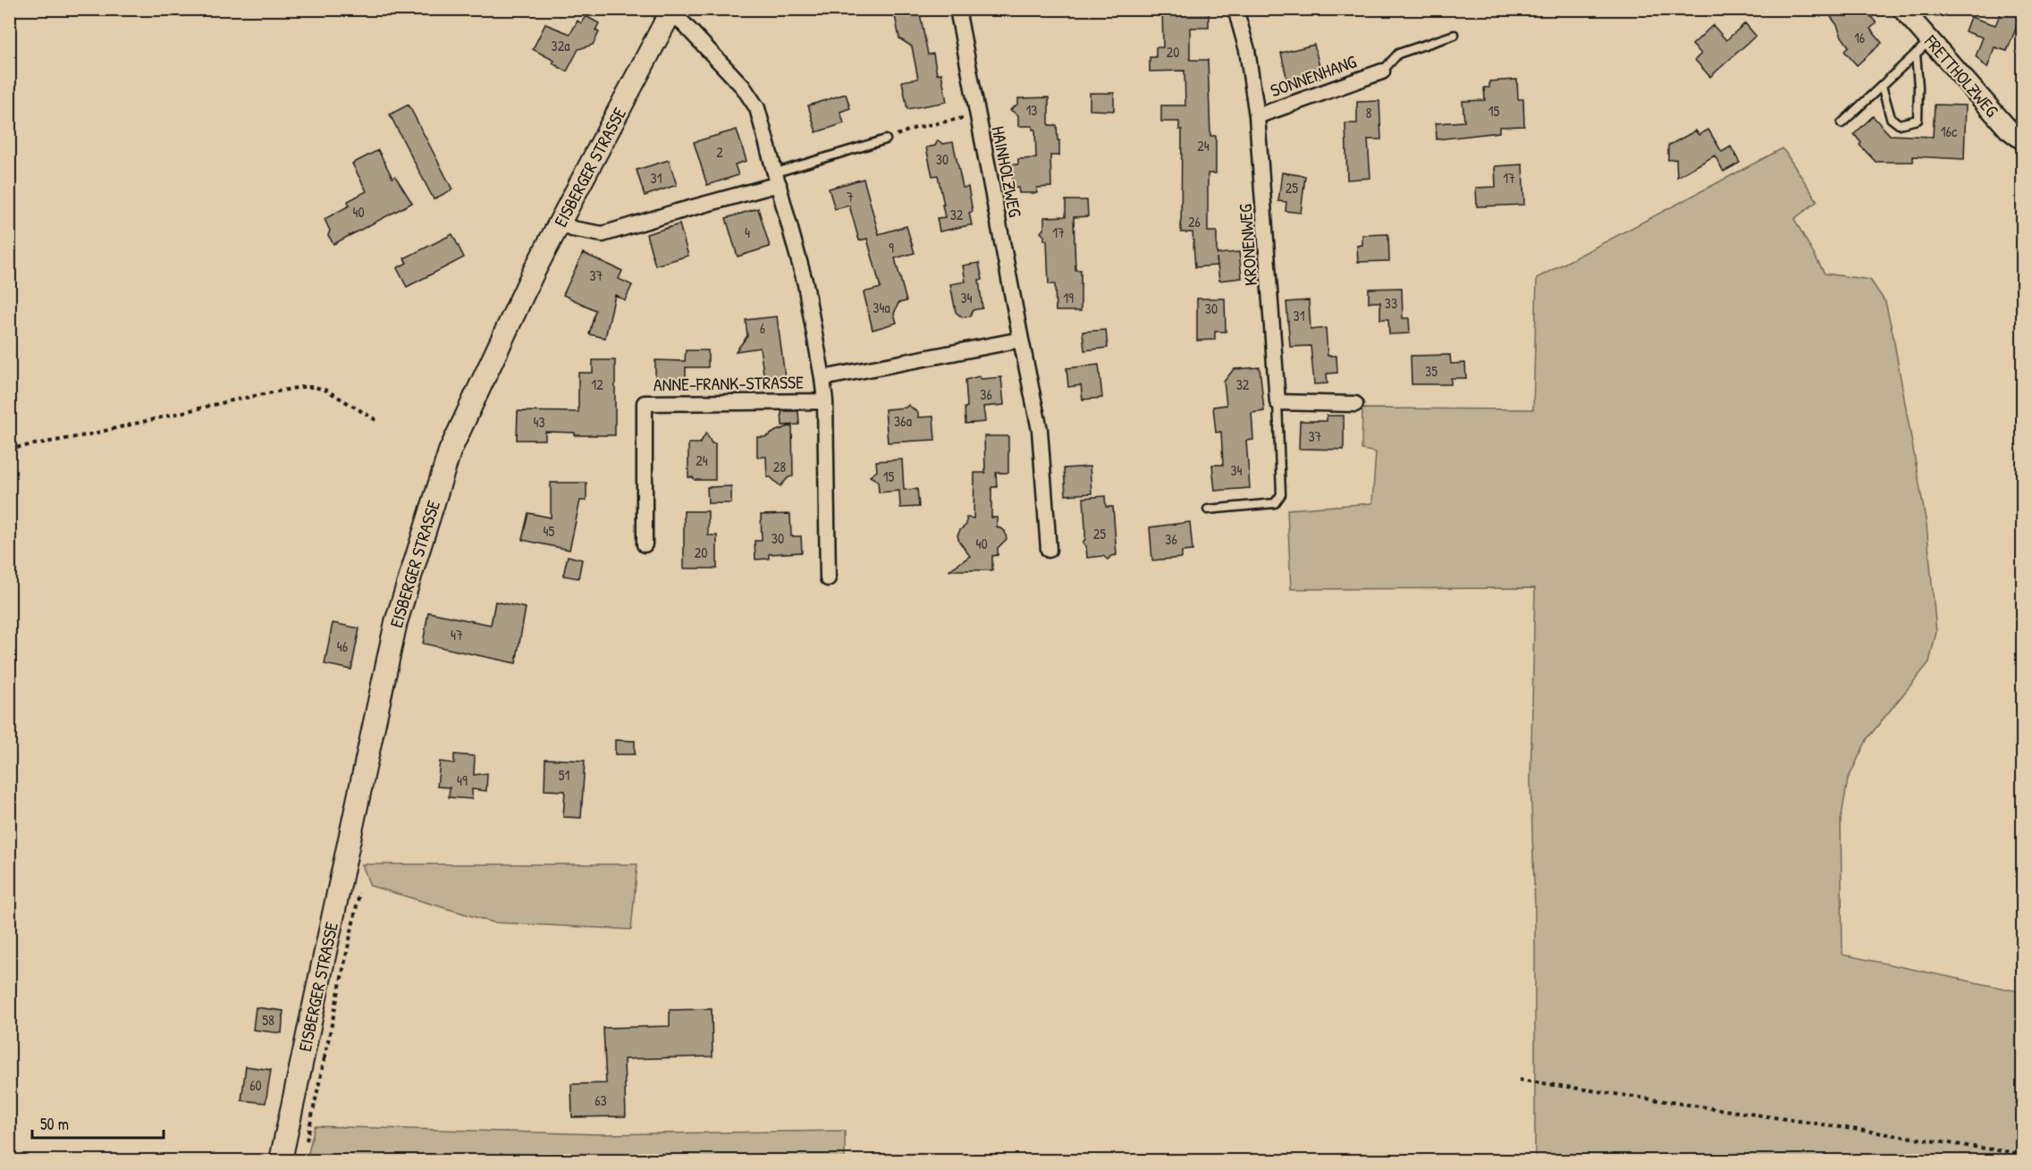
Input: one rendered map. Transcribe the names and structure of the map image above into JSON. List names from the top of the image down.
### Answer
{
  "streets": {
    "main road": ["EISBERGER STRASSE"],
    "street": [
      "SONNENHANG",
      "FRETTHOLZWEG",
      "HAINHOLZWEG",
      "KRONENWEG",
      "ANNE-FRANK-STRASSE"
    ]
  },
  "crossings": [
    ["SONNENHANG", "KRONENWEG"],
    ["EISBERGER STRASSE", "ANNE-FRANK-STRASSE"]
  ],
  "house_numbers": [
    "16",
    "32a",
    "20",
    "13",
    "15",
    "8",
    "16c",
    "24",
    "2",
    "30",
    "31",
    "17",
    "25",
    "7",
    "40",
    "32",
    "26",
    "4",
    "17",
    "9",
    "37",
    "34",
    "19",
    "33",
    "34a",
    "30",
    "31",
    "6",
    "35",
    "12",
    "32",
    "36",
    "36a",
    "43",
    "37",
    "24",
    "28",
    "34",
    "15",
    "45",
    "25",
    "30",
    "36",
    "40",
    "20",
    "47",
    "46",
    "51",
    "49",
    "58",
    "60",
    "63"
  ],
  "scale_bar": "50 m"
}
